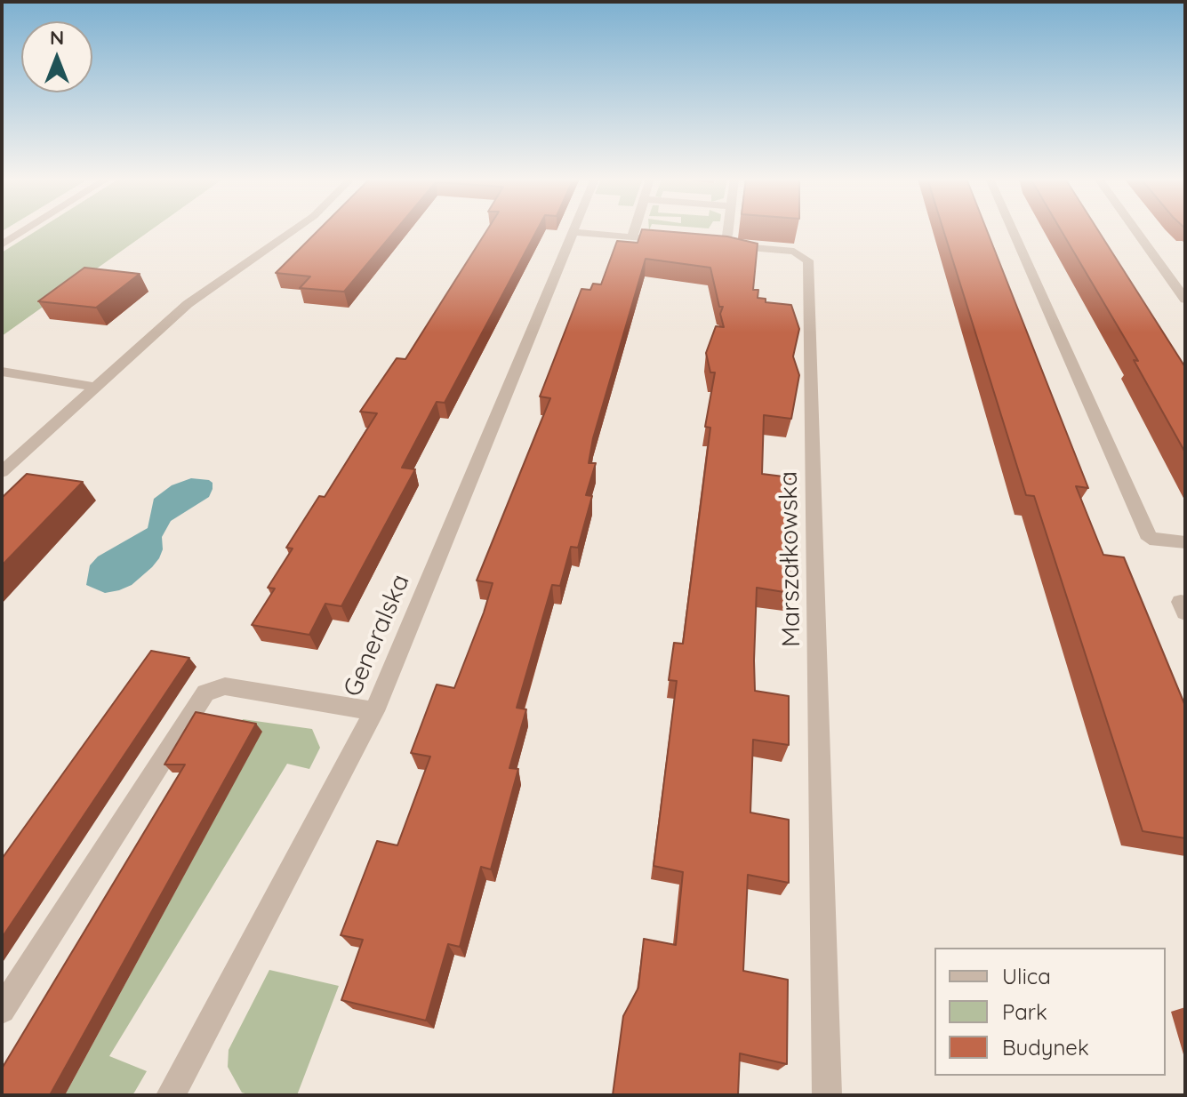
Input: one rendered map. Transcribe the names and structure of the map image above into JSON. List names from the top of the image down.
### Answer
{
  "streets": {
    "street": ["Marszałkowska", "Generalska"]
  },
  "legend": ["Ulica", "Park", "Budynek"],
  "north": "top"
}
